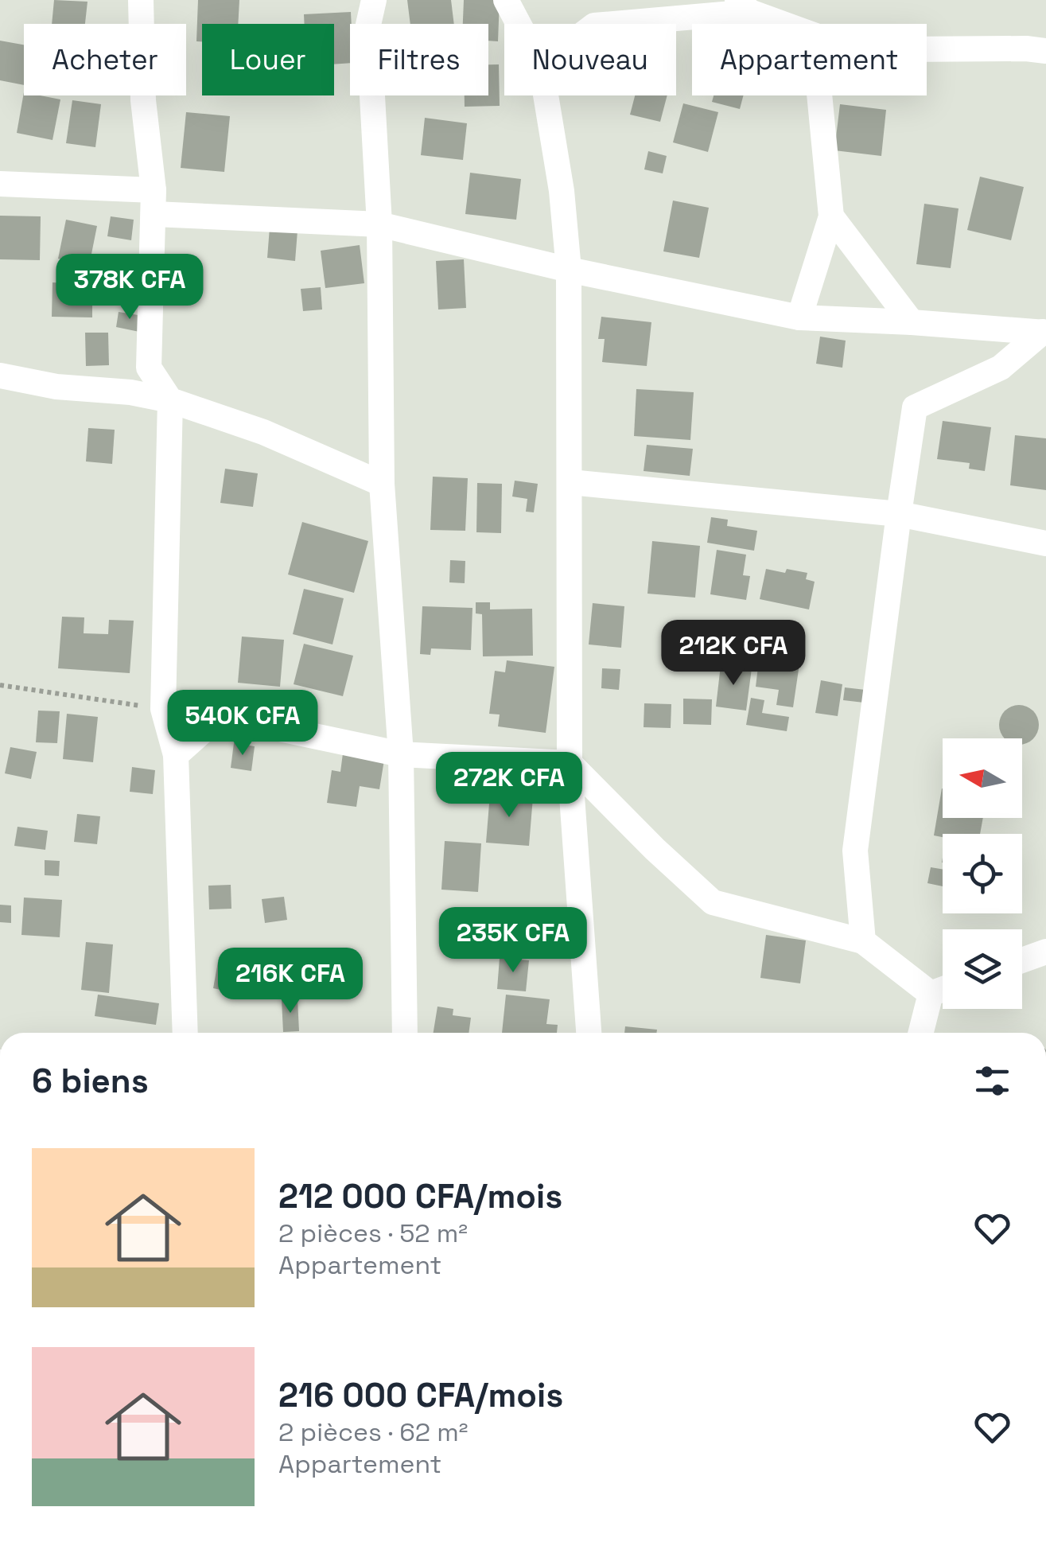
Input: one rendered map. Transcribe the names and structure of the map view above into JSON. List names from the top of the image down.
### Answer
{
  "north": "left",
  "page": {
    "chip": [
      "Acheter",
      "Louer",
      "Filtres",
      "Nouveau",
      "Appartement"
    ],
    "price": [
      "378K CFA",
      "212K CFA",
      "540K CFA",
      "272K CFA",
      "235K CFA",
      "216K CFA"
    ],
    "heading": "6 biens",
    "list": [
      {
        "name": "212 000 CFA/mois",
        "note": "2 pièces · 52 m² · Appartement"
      },
      {
        "name": "216 000 CFA/mois",
        "note": "2 pièces · 62 m² · Appartement"
      }
    ]
  }
}
